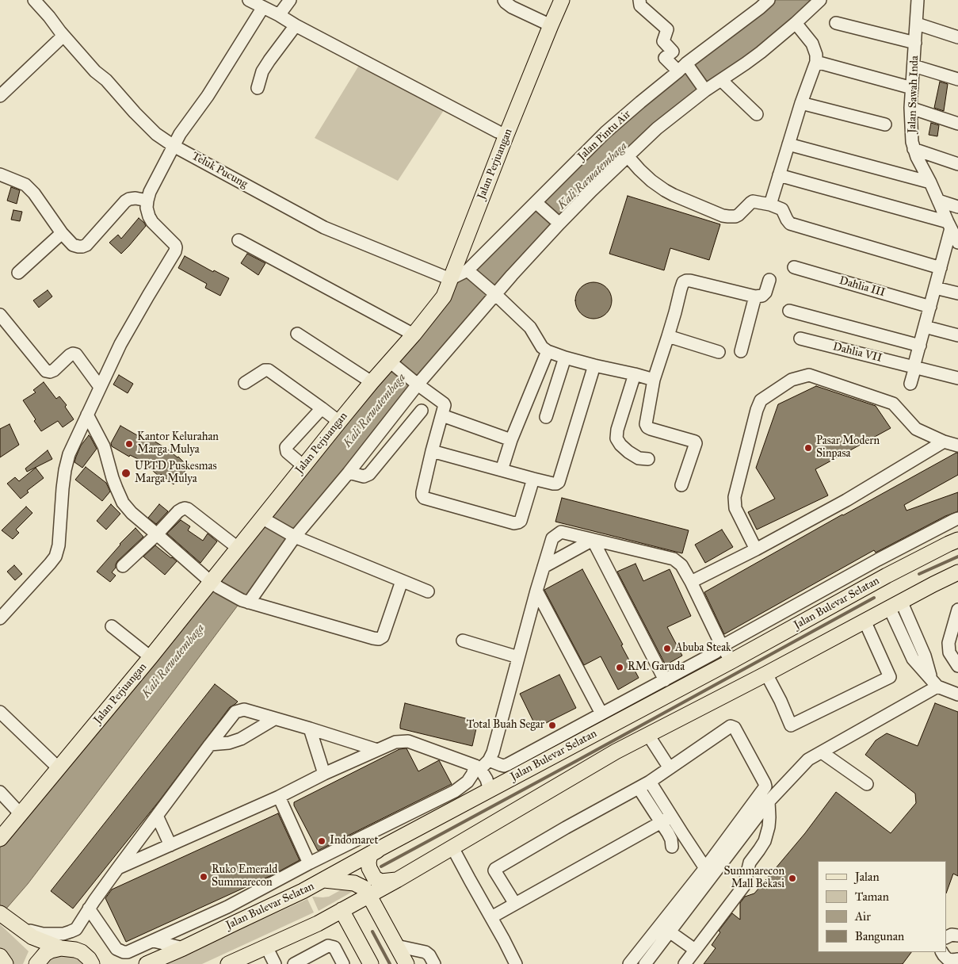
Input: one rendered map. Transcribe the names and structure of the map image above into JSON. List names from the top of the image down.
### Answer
{
  "streets": {
    "main road": ["Jalan Perjuangan", "Jalan Bulevar Selatan"],
    "street": [
      "Jalan Sawah Inda",
      "Jalan Pintu Air",
      "Teluk Pucung",
      "Dahlia III",
      "Dahlia VII"
    ]
  },
  "crossings": [
    ["Jalan Pintu Air", "Jalan Perjuangan"],
    ["Jalan Pintu Air", "Teluk Pucung"],
    ["Jalan Perjuangan", "Teluk Pucung"]
  ],
  "water": ["Kali Rawatembaga"],
  "places": [
    "Kantor Kelurahan Marga Mulya",
    "Pasar Modern Sinpasa",
    "UPTD Puskesmas Marga Mulya",
    "Abuba Steak",
    "RM. Garuda",
    "Total Buah Segar",
    "Indomaret",
    "Ruko Emerald Summarecon",
    "Summarecon Mall Bekasi"
  ],
  "legend": [
    "Jalan",
    "Taman",
    "Air",
    "Bangunan"
  ]
}
